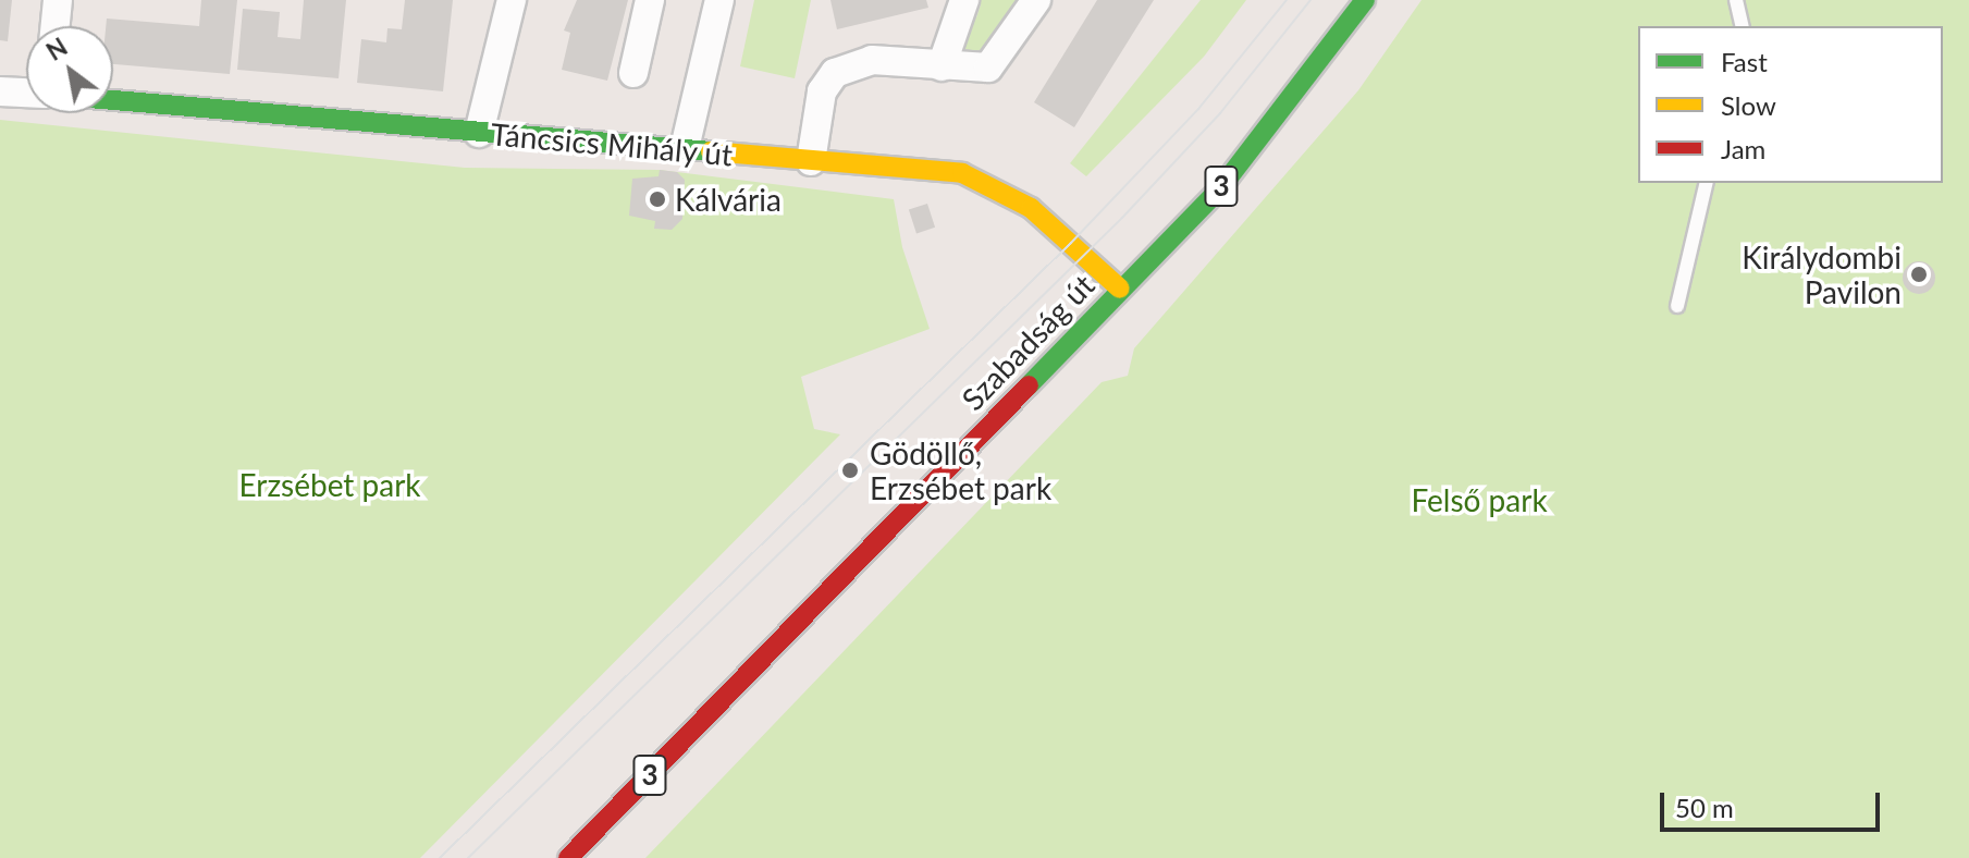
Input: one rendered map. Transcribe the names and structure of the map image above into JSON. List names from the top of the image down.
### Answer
{
  "streets": {
    "main road": ["Táncsics Mihály út", "3", "Szabadság út"]
  },
  "crossings": [
    ["Táncsics Mihály út", "Szabadság út"]
  ],
  "parks": ["Erzsébet park", "Felső park"],
  "places": ["Kálvária", "Királydombi Pavilon", "Gödöllő, Erzsébet park"],
  "legend": ["Fast", "Slow", "Jam"],
  "scale_bar": "50 m",
  "north": "top left"
}
